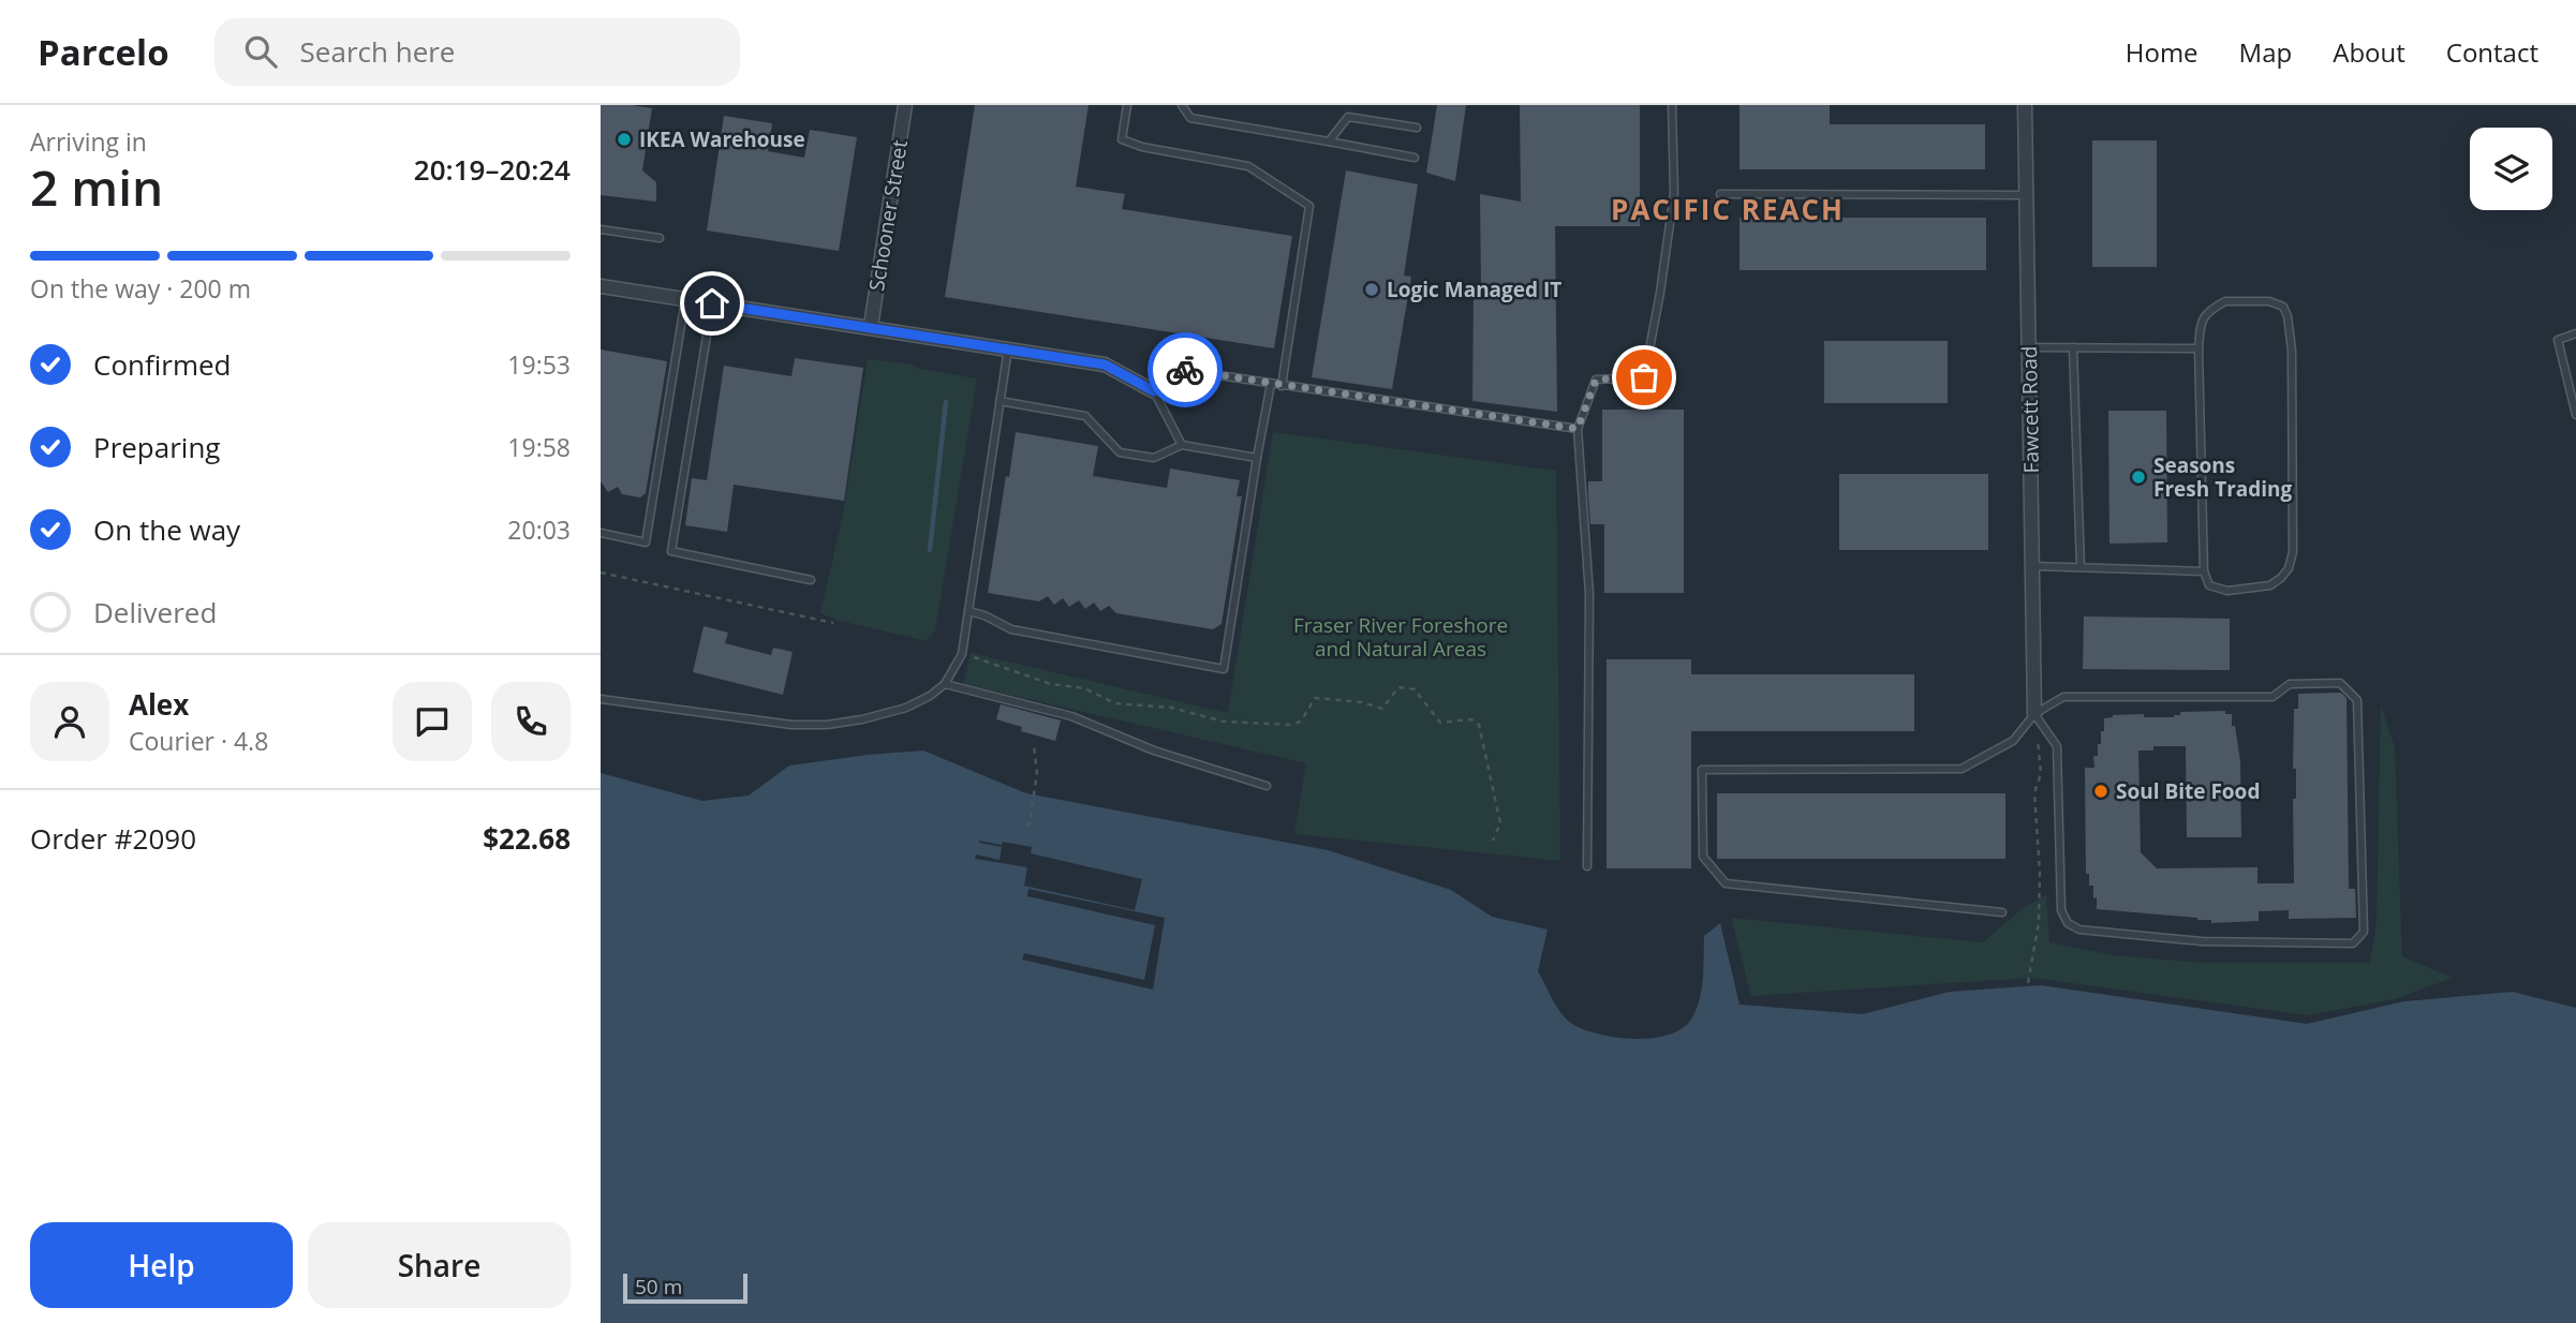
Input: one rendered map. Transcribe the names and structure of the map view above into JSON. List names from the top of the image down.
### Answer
{
  "streets": {
    "street": ["Schooner Street", "Fawcett Road"]
  },
  "districts": ["PACIFIC REACH"],
  "parks": ["Fraser River Foreshore and Natural Areas"],
  "places": [
    "IKEA Warehouse",
    "Logic Managed IT",
    "Seasons Fresh Trading",
    "Soul Bite Food"
  ],
  "scale_bar": "50 m",
  "page": {
    "header": "Parcelo",
    "search": "Search here",
    "nav": [
      "Home",
      "Map",
      "About",
      "Contact"
    ],
    "heading": ["2 min", "Arriving in", "20:19–20:24"],
    "panel": [
      "Alex",
      "Courier · 4.8",
      "Order #2090",
      "$22.68"
    ],
    "bar": "On the way · 200 m",
    "list": [
      ["Confirmed", "19:53"],
      ["Preparing", "19:58"],
      ["On the way", "20:03"],
      "Delivered"
    ],
    "buttons": ["Help", "Share"],
    "scale": "50 m"
  }
}
